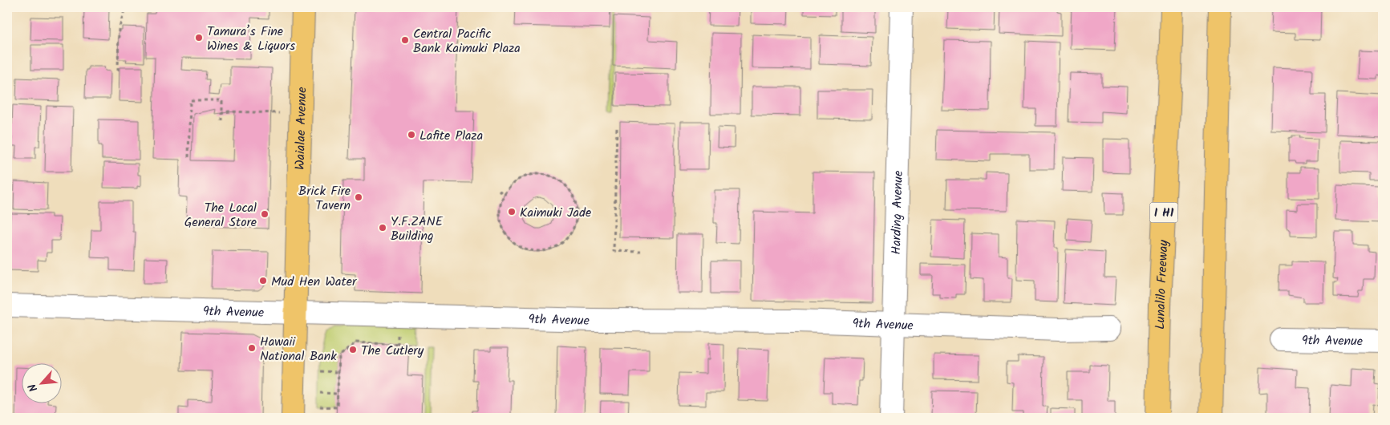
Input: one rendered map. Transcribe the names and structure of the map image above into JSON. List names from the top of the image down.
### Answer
{
  "streets": {
    "main road": ["Waialae Avenue", "I H1", "Lunalilo Freeway"],
    "street": ["Harding Avenue", "9th Avenue"]
  },
  "crossings": [
    ["Waialae Avenue", "9th Avenue"],
    ["Harding Avenue", "9th Avenue"]
  ],
  "places": [
    "Tamura’s Fine Wines & Liquors",
    "Central Pacific Bank Kaimuki Plaza",
    "Lafite Plaza",
    "Brick Fire Tavern",
    "Kaimuki Jade",
    "The Local General Store",
    "Y.F.ZANE Building",
    "Mud Hen Water",
    "Hawaii National Bank",
    "The Cutlery"
  ],
  "north": "bottom left"
}
